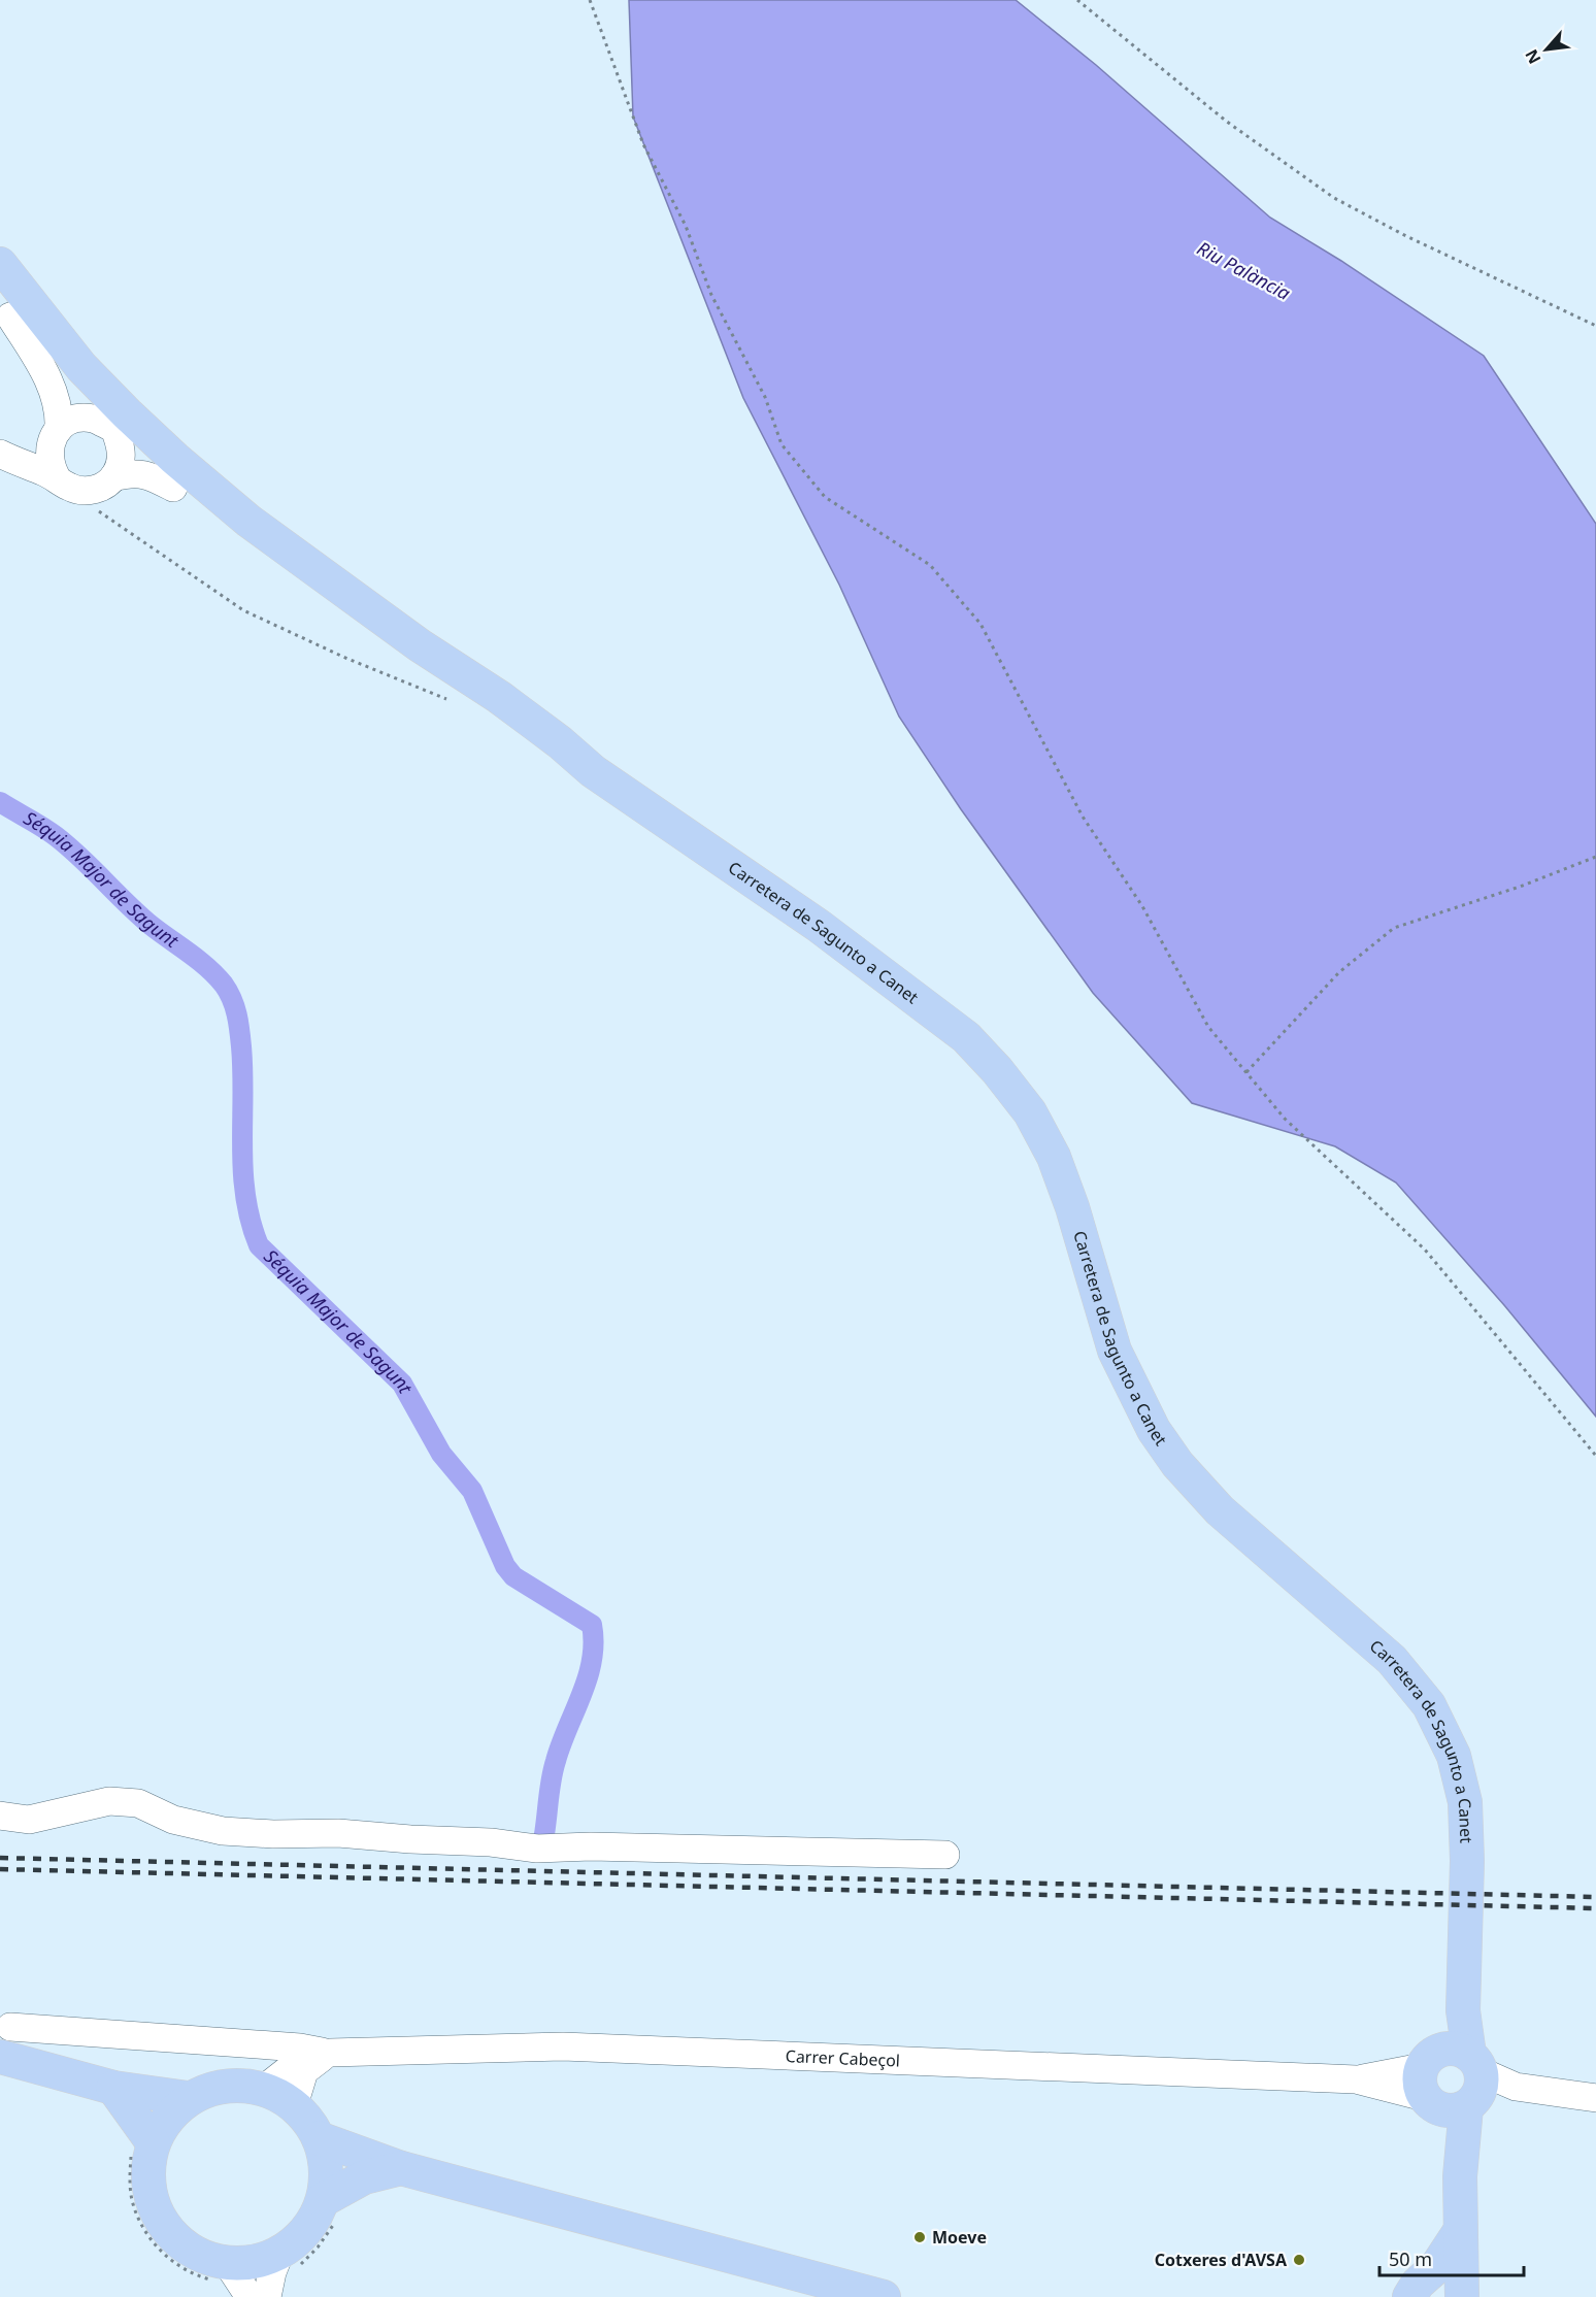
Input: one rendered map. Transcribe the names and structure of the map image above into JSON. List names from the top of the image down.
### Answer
{
  "streets": {
    "main road": ["Carretera de Sagunto a Canet"],
    "street": ["Carrer Cabeçol"]
  },
  "crossings": [
    ["Carretera de Sagunto a Canet", "Carrer Cabeçol"]
  ],
  "water": ["Riu Palància", "Séquia Major de Sagunt"],
  "places": ["Moeve", "Cotxeres d'AVSA"],
  "scale_bar": "50 m",
  "north": "bottom left"
}
